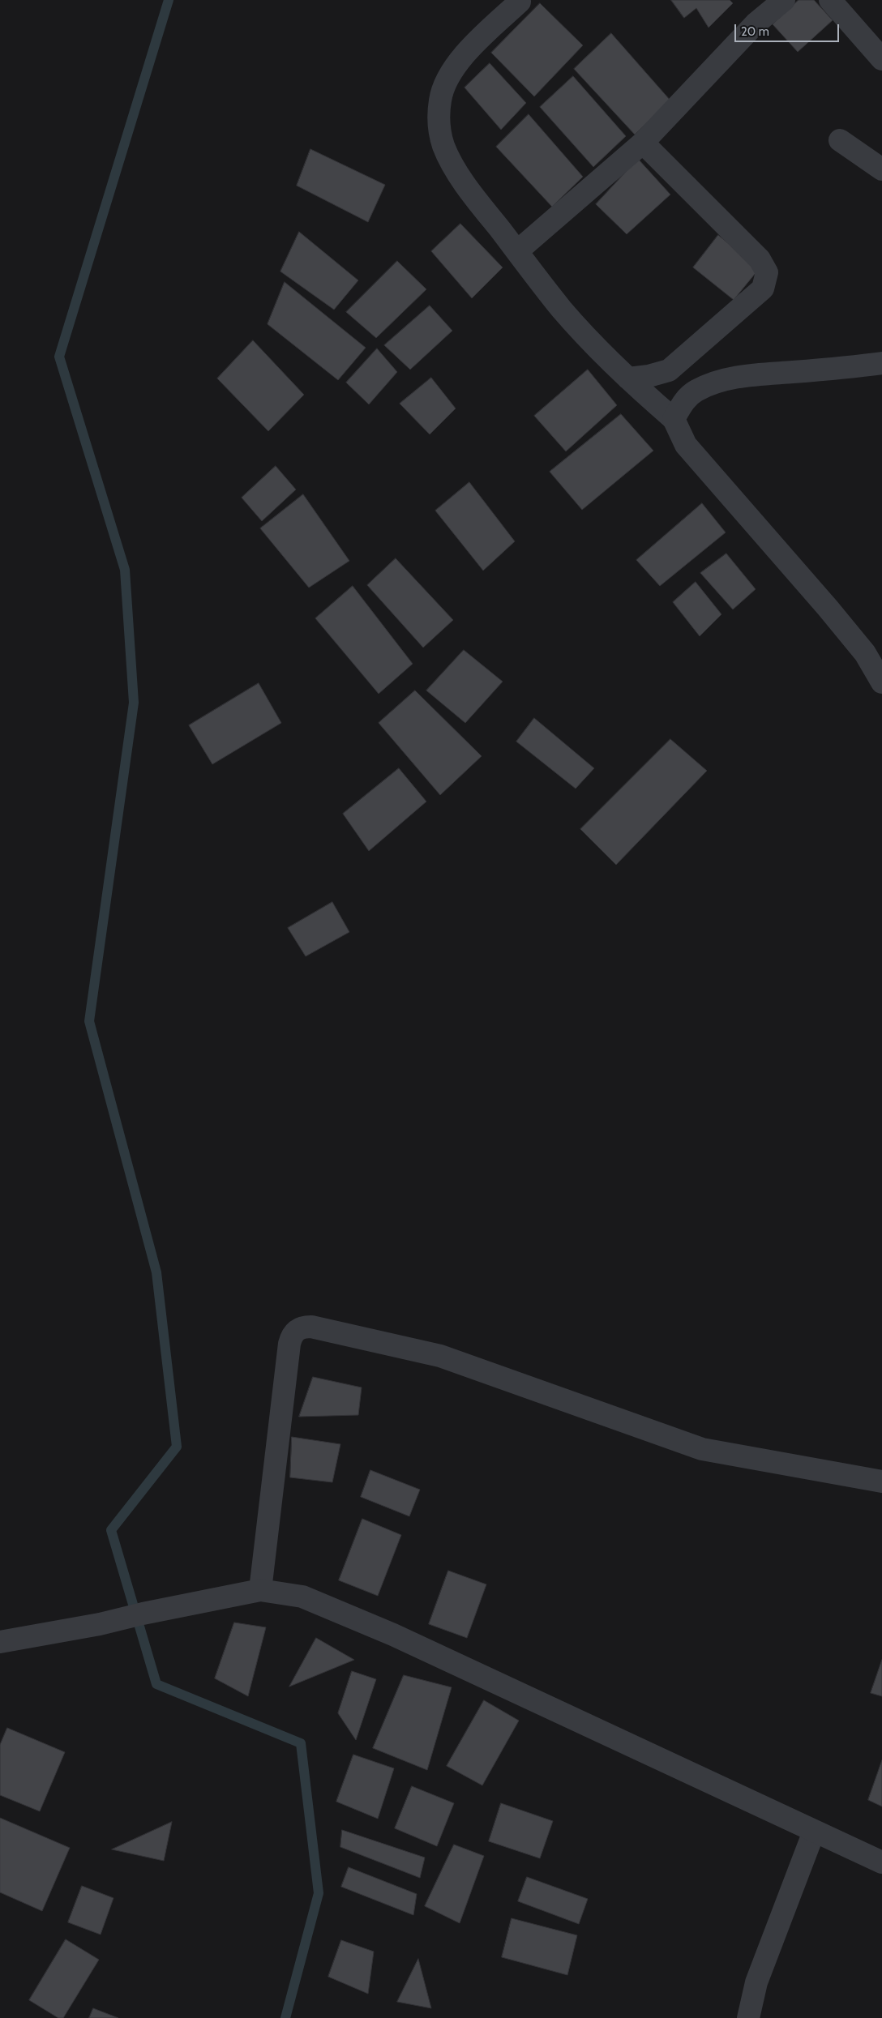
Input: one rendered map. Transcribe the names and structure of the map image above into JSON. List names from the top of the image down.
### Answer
{
  "scale_bar": "20 m"
}
